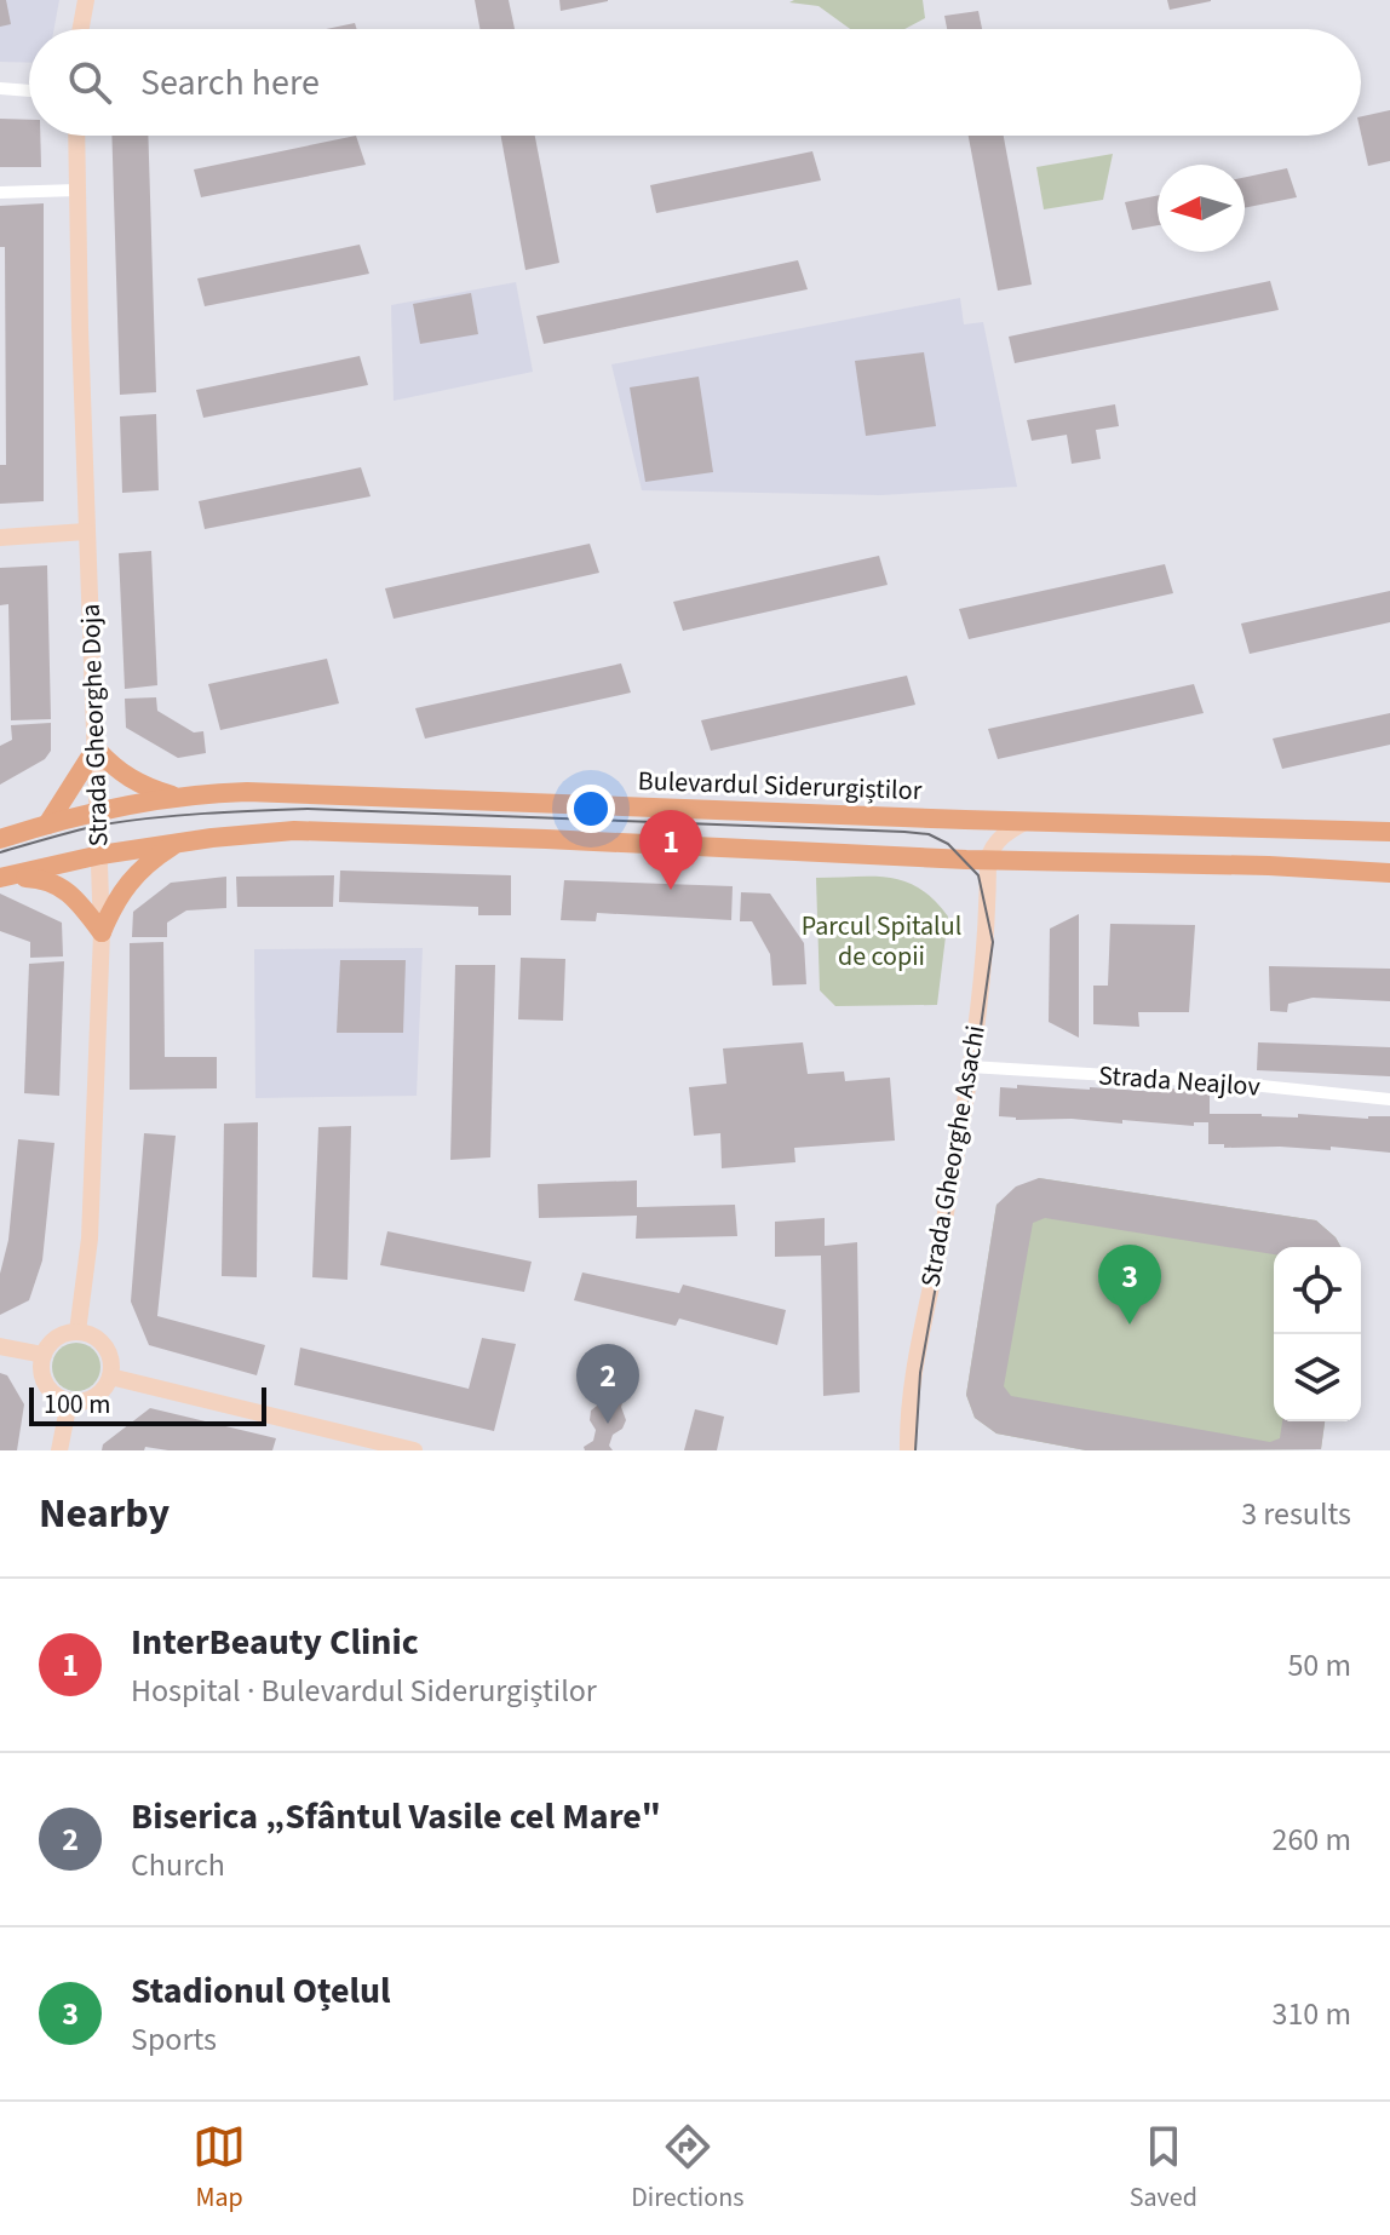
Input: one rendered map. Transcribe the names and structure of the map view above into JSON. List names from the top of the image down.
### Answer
{
  "streets": {
    "main road": ["Bulevardul Siderurgiștilor"],
    "street": ["Strada Gheorghe Doja", "Strada Neajlov", "Strada Gheorghe Asachi"]
  },
  "crossings": [
    ["Strada Gheorghe Doja", "Bulevardul Siderurgiștilor"],
    ["Strada Neajlov", "Strada Gheorghe Asachi"]
  ],
  "parks": ["Parcul Spitalul de copii"],
  "scale_bar": "100 m",
  "north": "left",
  "page": {
    "search": "Search here",
    "pins": ["1", "3", "2"],
    "scale": "100 m",
    "heading": ["Nearby", "3 results"],
    "list": [
      {
        "mark": "1",
        "name": "InterBeauty Clinic",
        "note": "Hospital · Bulevardul Siderurgiștilor",
        "value": "50 m"
      },
      {
        "mark": "2",
        "name": "Biserica „Sfântul Vasile cel Mare\"",
        "note": "Church",
        "value": "260 m"
      },
      {
        "mark": "3",
        "name": "Stadionul Oțelul",
        "note": "Sports",
        "value": "310 m"
      }
    ],
    "nav": ["Map", "Directions", "Saved"]
  }
}
